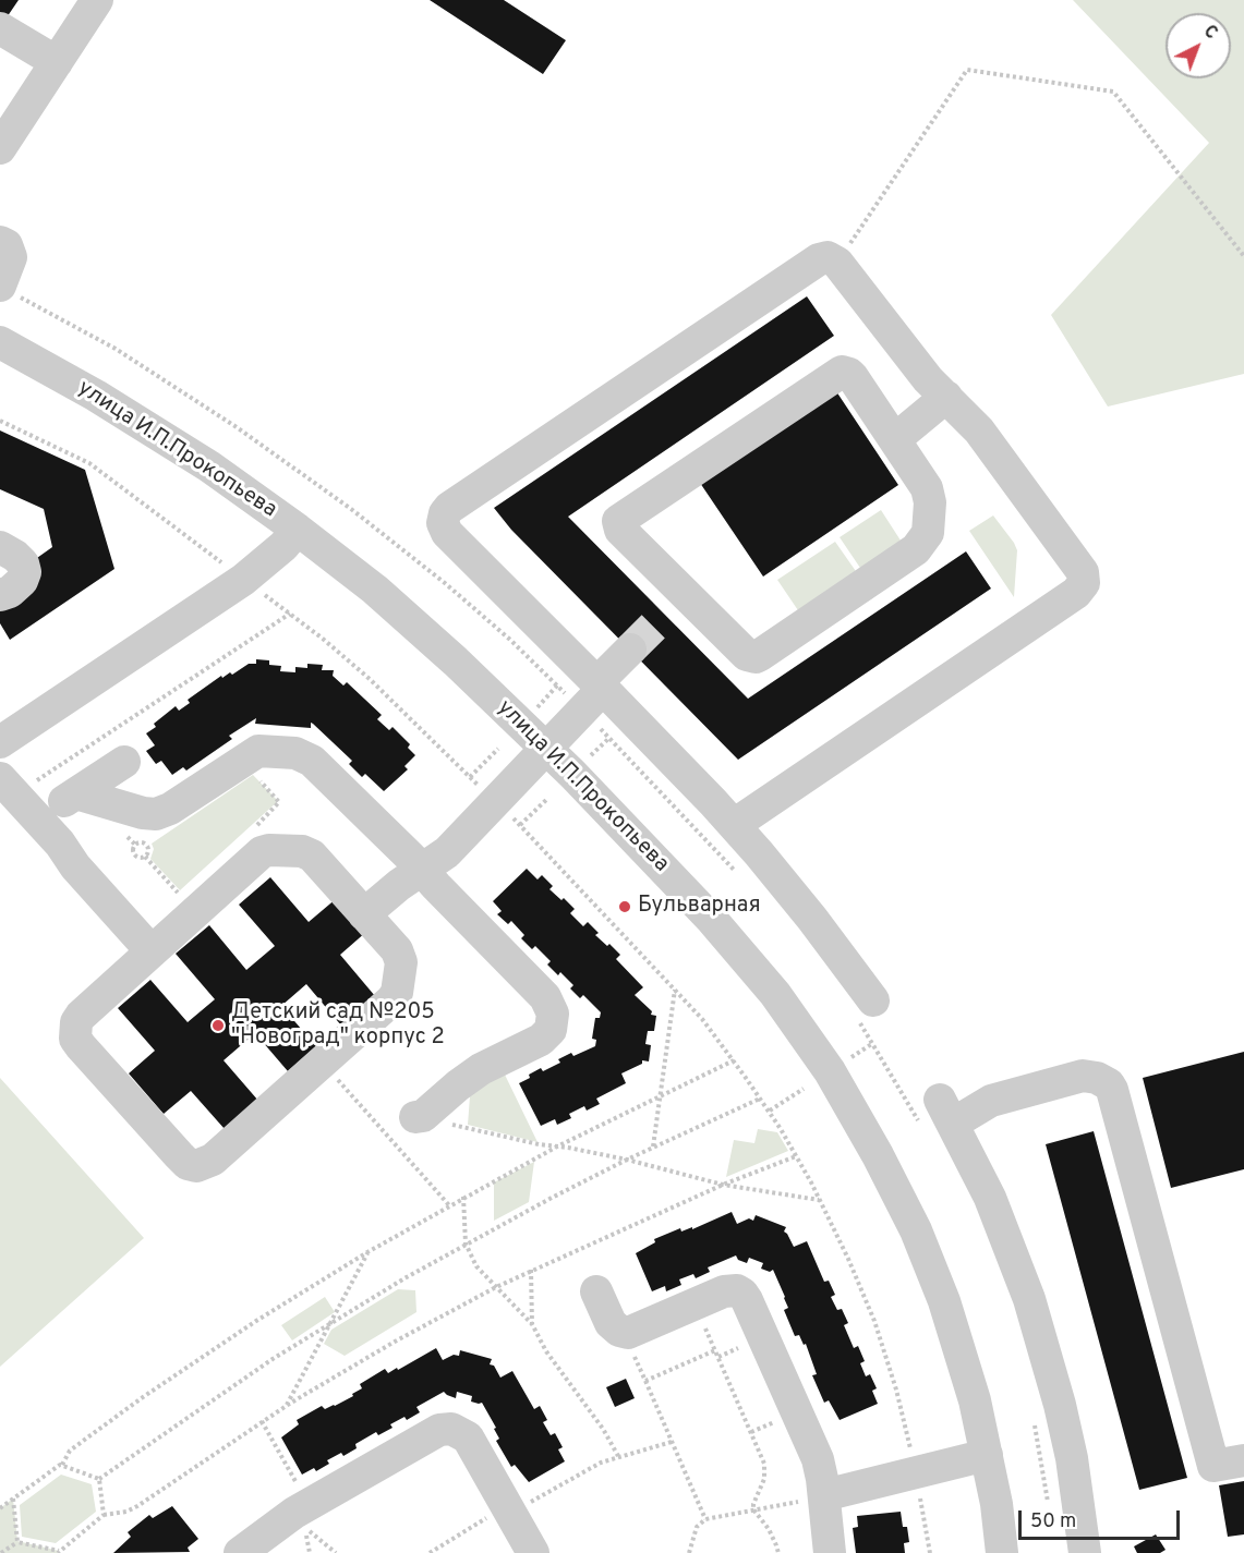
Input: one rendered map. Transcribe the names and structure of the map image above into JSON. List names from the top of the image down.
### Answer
{
  "streets": {
    "street": ["улица И.П.Прокопьева"]
  },
  "places": ["Бульварная", "Детский сад №205 \"Новоград\" корпус 2"],
  "scale_bar": "50 m",
  "north": "top right"
}
